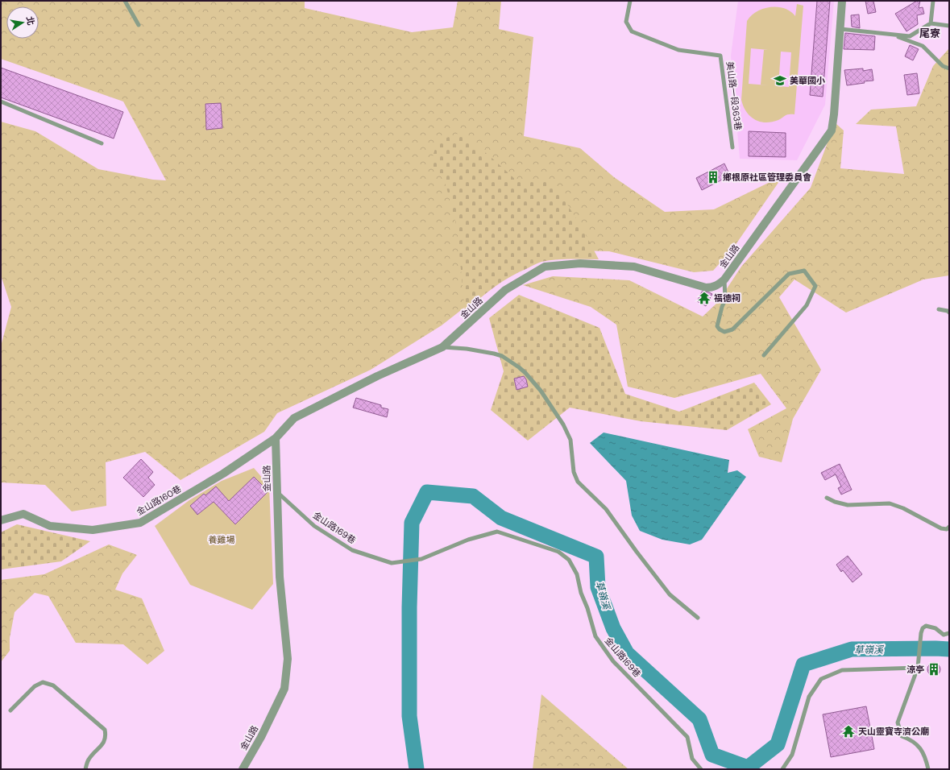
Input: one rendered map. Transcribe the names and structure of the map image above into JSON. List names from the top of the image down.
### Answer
{
  "streets": {
    "street": ["金山路", "金山路160巷"],
    "lane": ["美山路一段363巷", "金山路169巷"]
  },
  "crossings": [
    ["金山路", "金山路160巷"],
    ["金山路", "金山路169巷"]
  ],
  "districts": ["尾寮"],
  "water": ["草嶺溪"],
  "parks": ["養雞場"],
  "places": {
    "school or university": ["美華國小"],
    "building": ["鄉根原社區管理委員會", "涼亭"],
    "temple": ["福德祠", "天山靈寶寺濟公廟"]
  },
  "north": "right"
}
